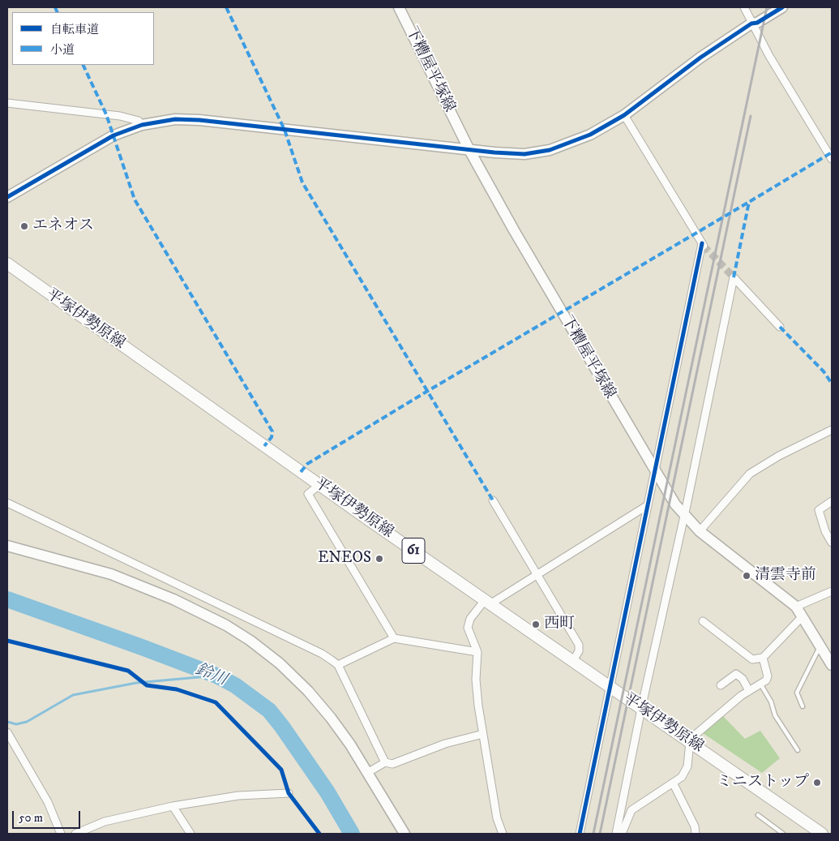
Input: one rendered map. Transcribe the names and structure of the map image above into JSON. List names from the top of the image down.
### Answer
{
  "streets": {
    "main road": ["平塚伊勢原線", "61"],
    "street": ["下糟屋平塚線"]
  },
  "water": ["鈴川"],
  "places": [
    "エネオス",
    "ENEOS",
    "清雲寺前",
    "西町",
    "ミニストップ"
  ],
  "legend": ["自転車道", "小道"],
  "scale_bar": "50 m"
}
